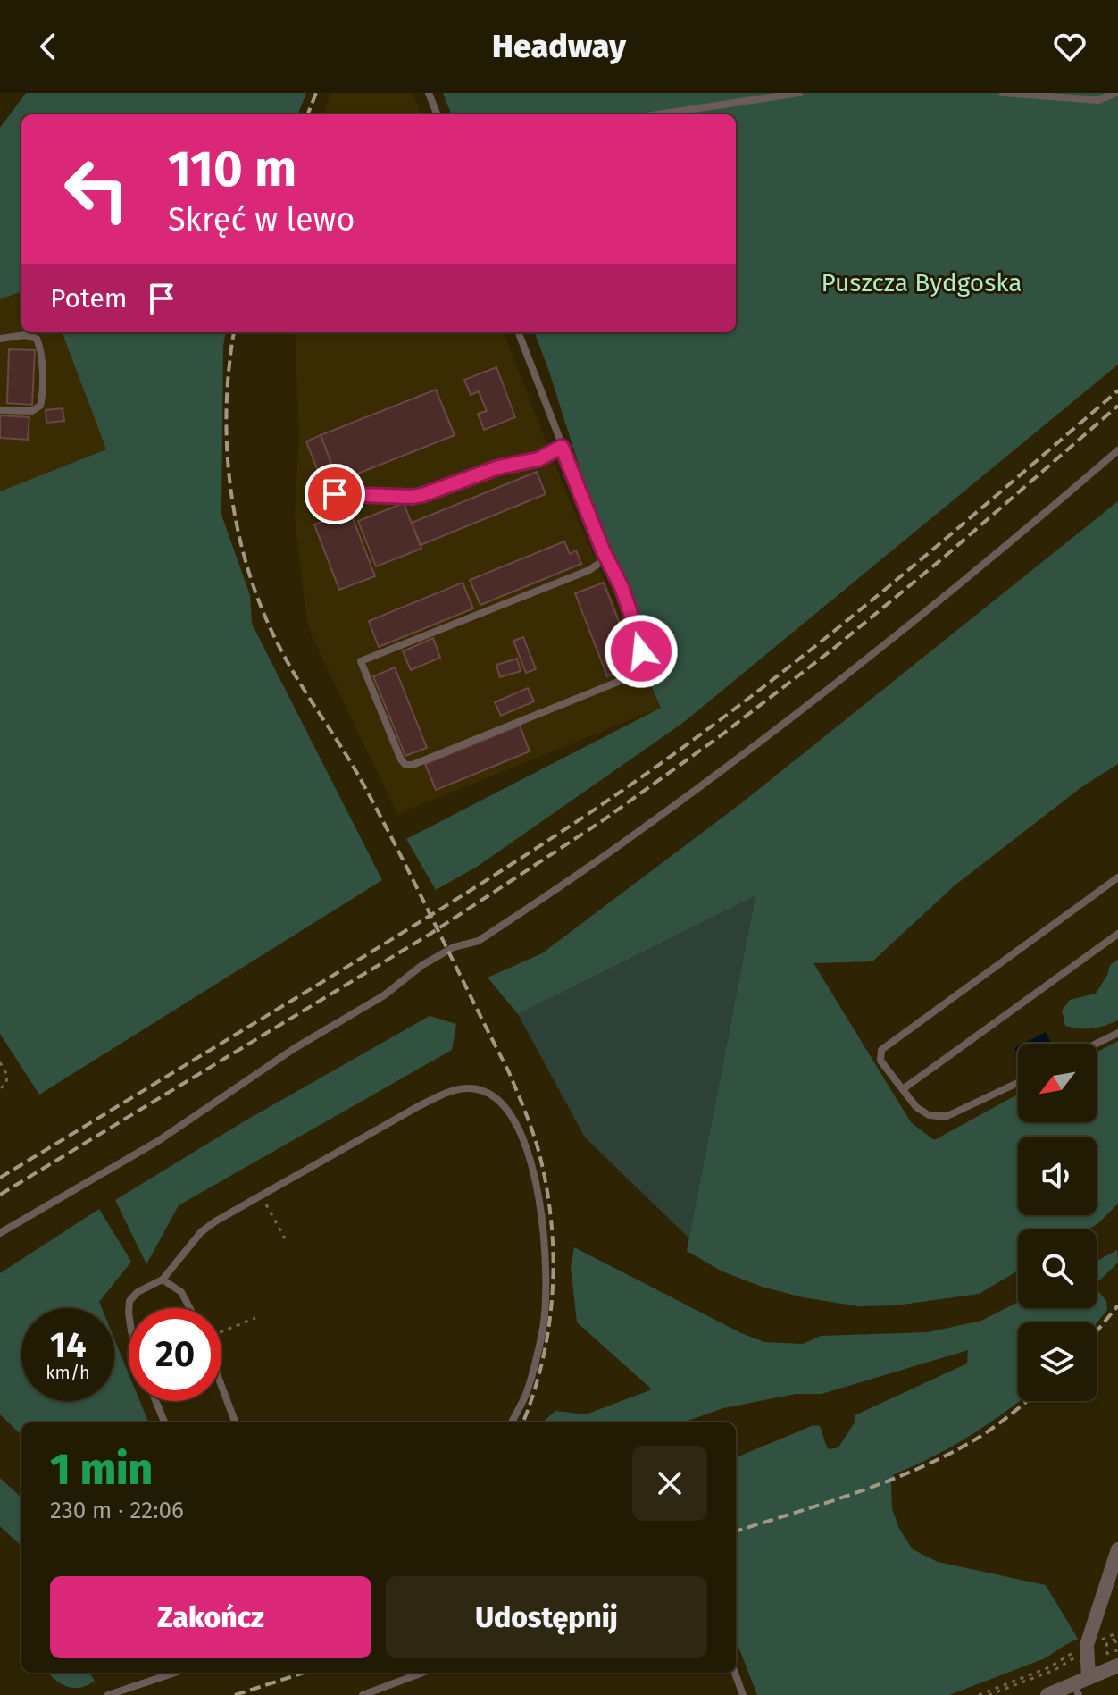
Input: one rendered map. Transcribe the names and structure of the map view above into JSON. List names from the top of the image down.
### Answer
{
  "parks": ["Puszcza Bydgoska"],
  "north": "bottom left",
  "page": {
    "header": "Headway",
    "turn": ["110 m", "Skręć w lewo"],
    "then": "Potem",
    "speed": "14 km/h",
    "limit": "20",
    "heading": ["1 min", "230 m · 22:06"],
    "buttons": ["Zakończ", "Udostępnij"]
  }
}
